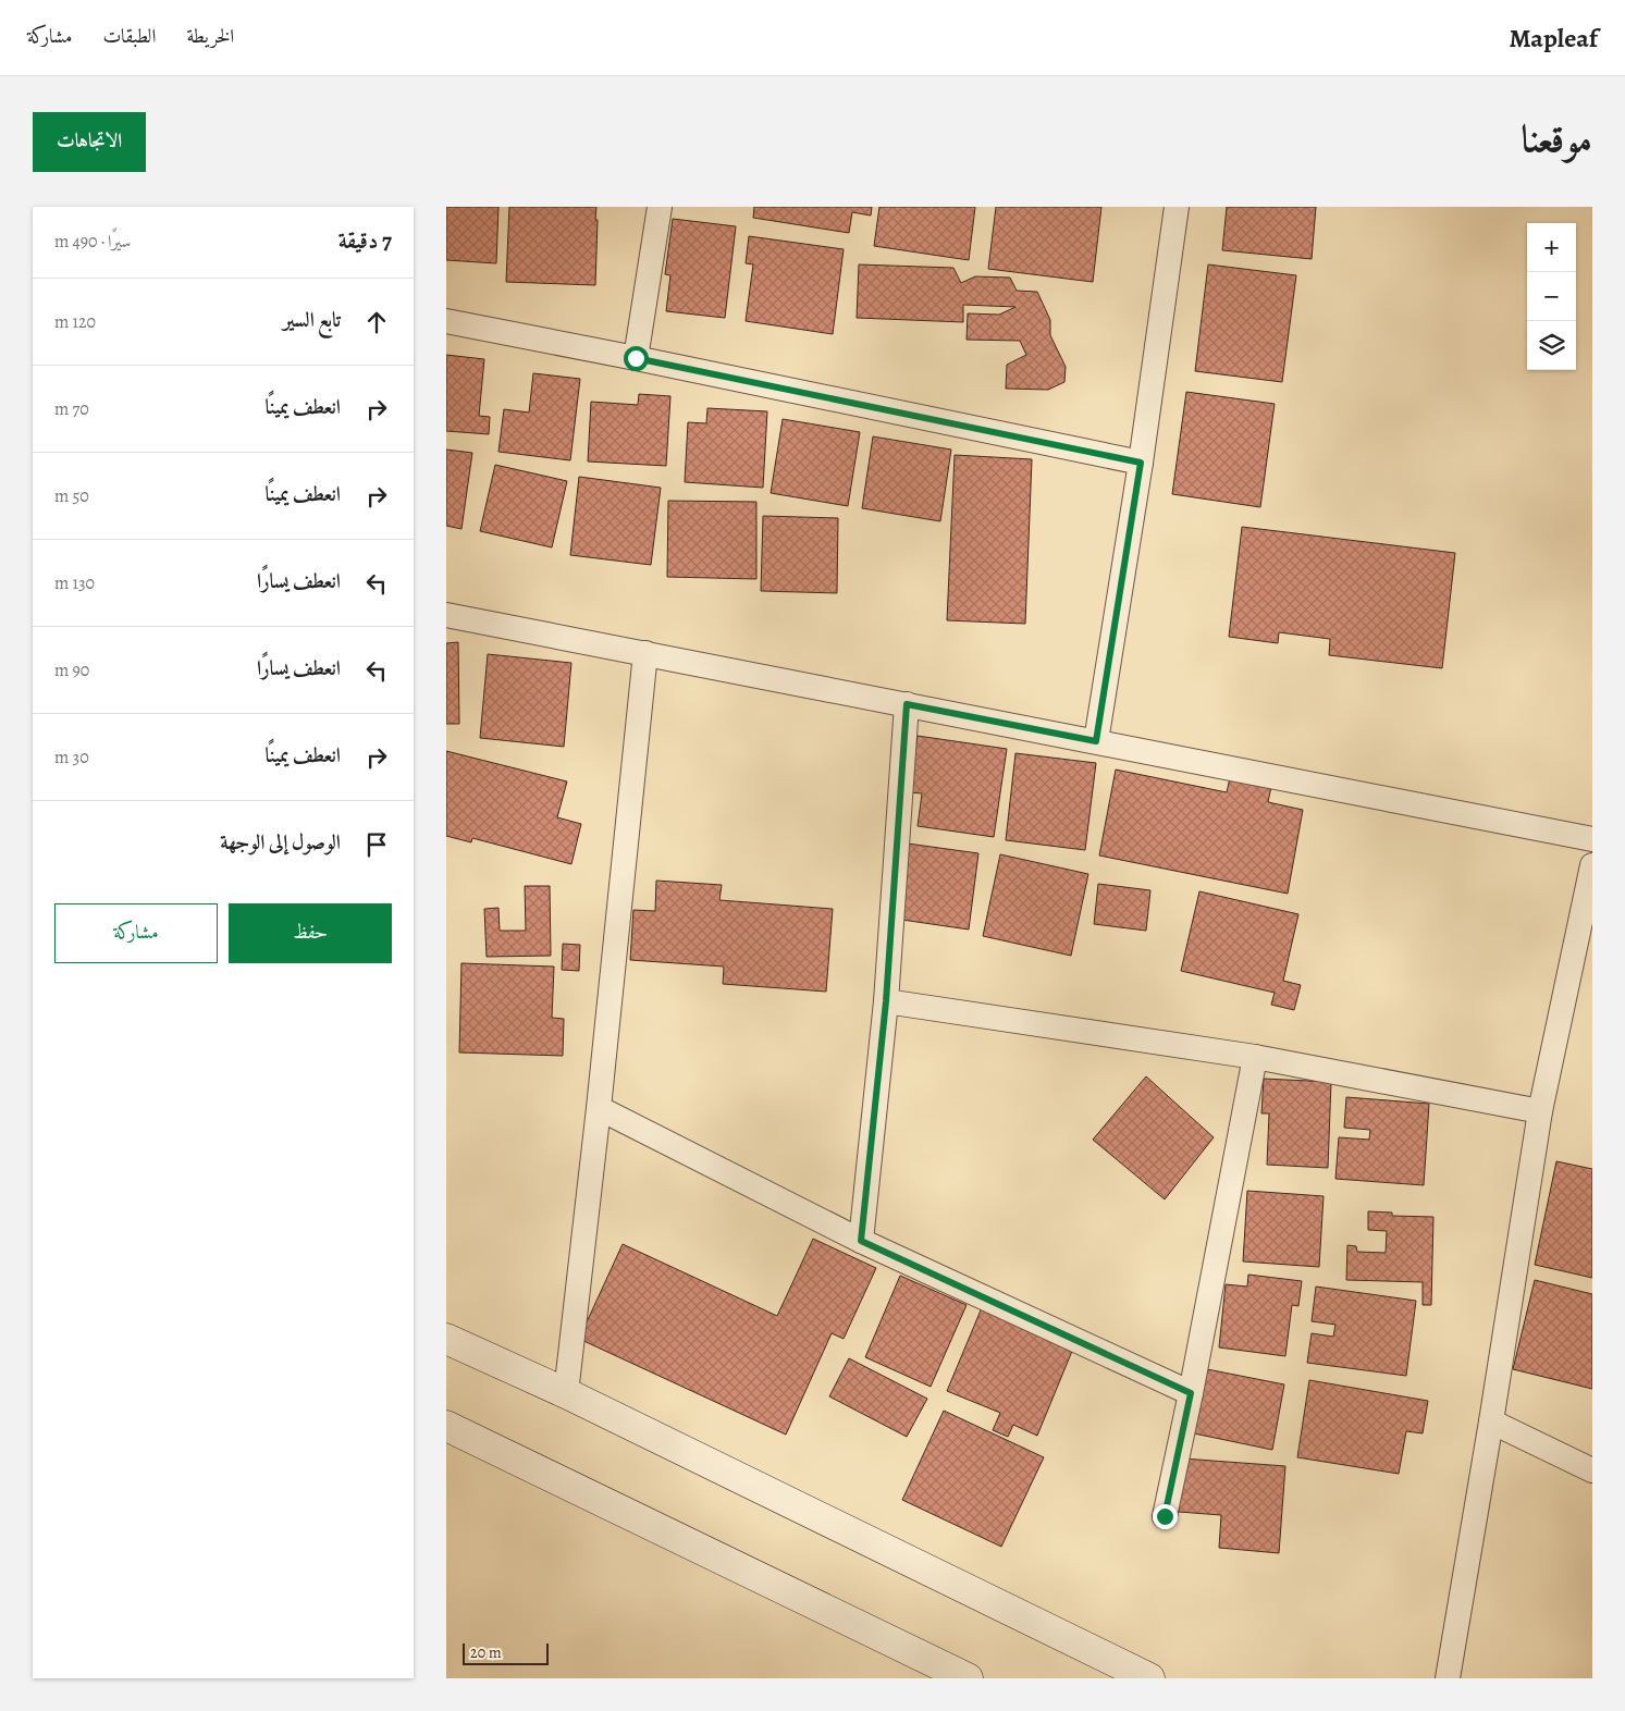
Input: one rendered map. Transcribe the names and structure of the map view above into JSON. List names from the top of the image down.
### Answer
{
  "scale_bar": "20 m",
  "page": {
    "header": "Mapleaf",
    "nav": ["الخريطة", "الطبقات", "مشاركة"],
    "title": "موقعنا",
    "buttons": [
      "الاتجاهات",
      ["حفظ", "مشاركة"]
    ],
    "heading": ["7 دقيقة", "سيرًا · 490 m"],
    "map_buttons": ["+", "−"],
    "list": [
      ["تابع السير", "120 m"],
      ["انعطف يمينًا", "70 m"],
      ["انعطف يمينًا", "50 m"],
      ["انعطف يسارًا", "130 m"],
      ["انعطف يسارًا", "90 m"],
      ["انعطف يمينًا", "30 m"],
      "الوصول إلى الوجهة"
    ],
    "scale": "20 m"
  }
}
